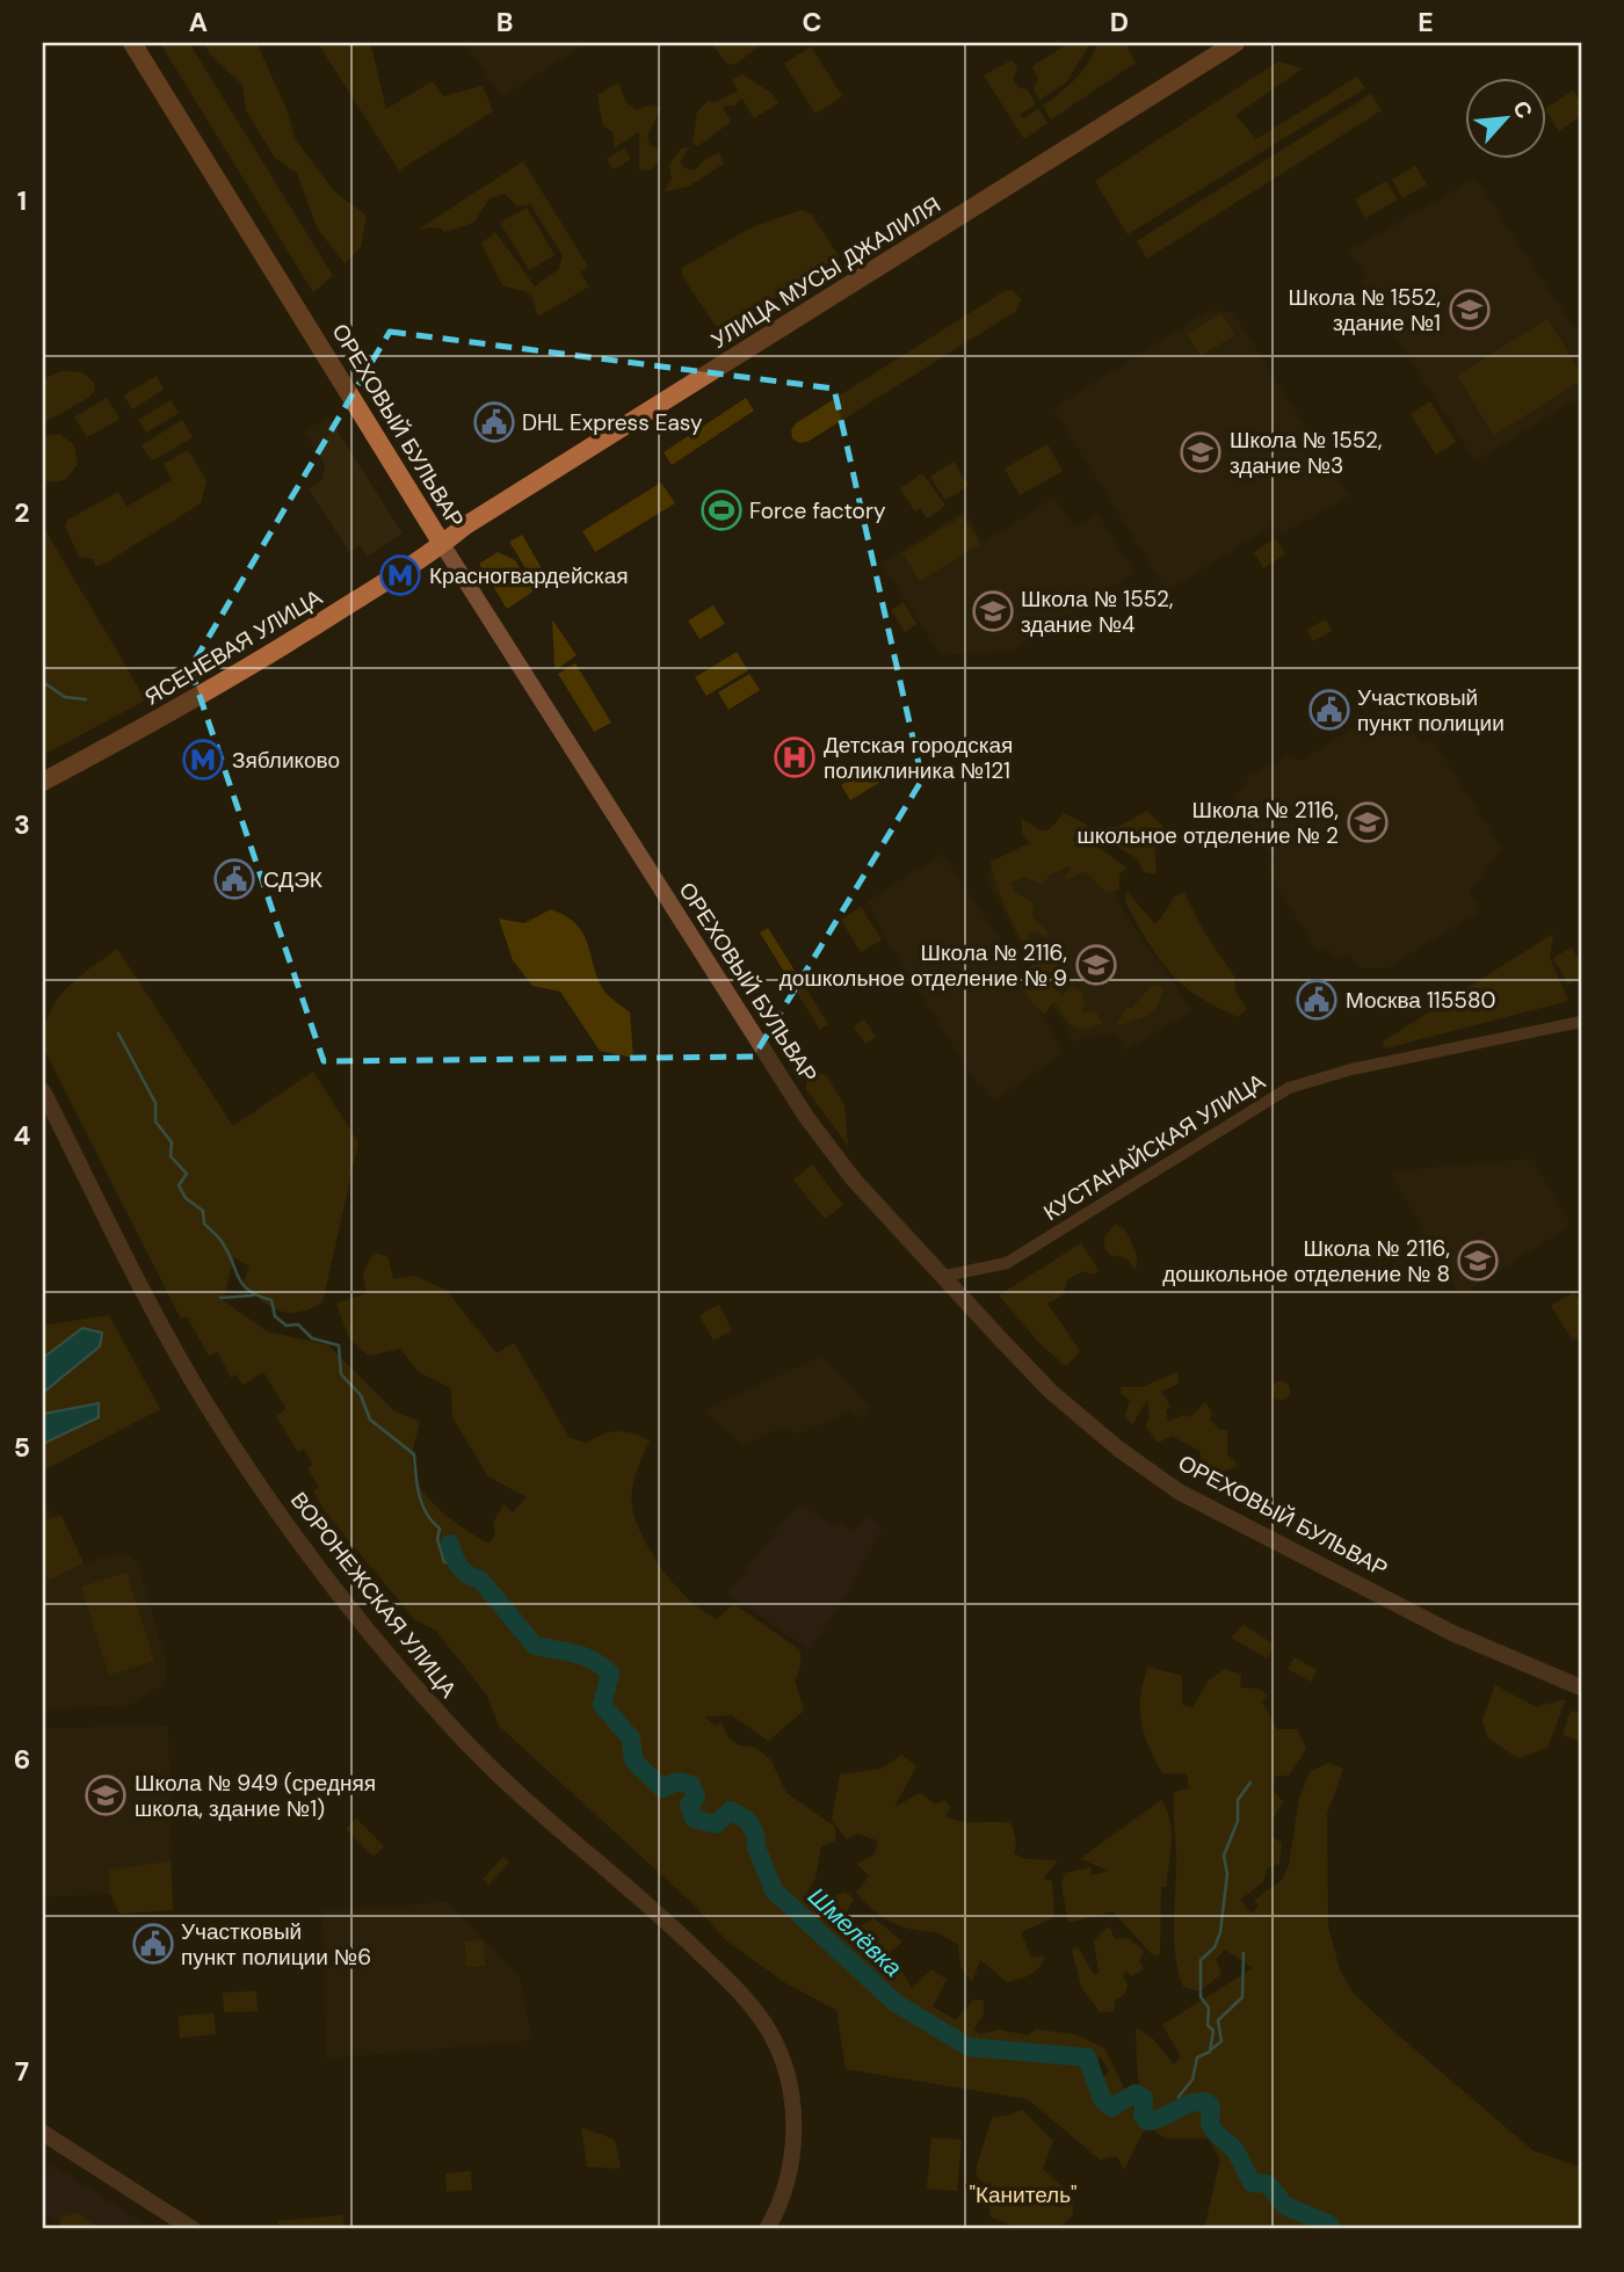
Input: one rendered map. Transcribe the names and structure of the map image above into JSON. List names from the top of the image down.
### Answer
{
  "streets": {
    "main road": ["УЛИЦА МУСЫ ДЖАЛИЛЯ", "ОРЕХОВЫЙ БУЛЬВАР", "ЯСЕНЕВАЯ УЛИЦА"],
    "street": ["КУСТАНАЙСКАЯ УЛИЦА", "ВОРОНЕЖСКАЯ УЛИЦА"]
  },
  "crossings": [
    ["УЛИЦА МУСЫ ДЖАЛИЛЯ", "ОРЕХОВЫЙ БУЛЬВАР"],
    ["УЛИЦА МУСЫ ДЖАЛИЛЯ", "ЯСЕНЕВАЯ УЛИЦА"],
    ["ОРЕХОВЫЙ БУЛЬВАР", "ЯСЕНЕВАЯ УЛИЦА"],
    ["ОРЕХОВЫЙ БУЛЬВАР", "КУСТАНАЙСКАЯ УЛИЦА"]
  ],
  "water": ["Шмелёвка"],
  "parks": ["\"Канитель\""],
  "places": {
    "school or university": [
      "Школа № 1552, здание №1",
      "Школа № 1552, здание №3",
      "Школа № 1552, здание №4",
      "Школа № 2116, школьное отделение № 2",
      "Школа № 2116, дошкольное отделение № 9",
      "Школа № 2116, дошкольное отделение № 8",
      "Школа № 949 (средняя школа, здание №1)"
    ],
    "public building": [
      "DHL Express Easy",
      "Участковый пункт полиции",
      "СДЭК",
      "Москва 115580",
      "Участковый пункт полиции №6"
    ],
    "sports": ["Force factory"],
    "metro station": ["Красногвардейская", "Зябликово"],
    "hospital": ["Детская городская поликлиника №121"]
  },
  "north": "top right",
  "grid": {
    "columns": [
      "A",
      "B",
      "C",
      "D",
      "E"
    ],
    "rows": [
      "1",
      "2",
      "3",
      "4",
      "5",
      "6",
      "7"
    ]
  }
}
